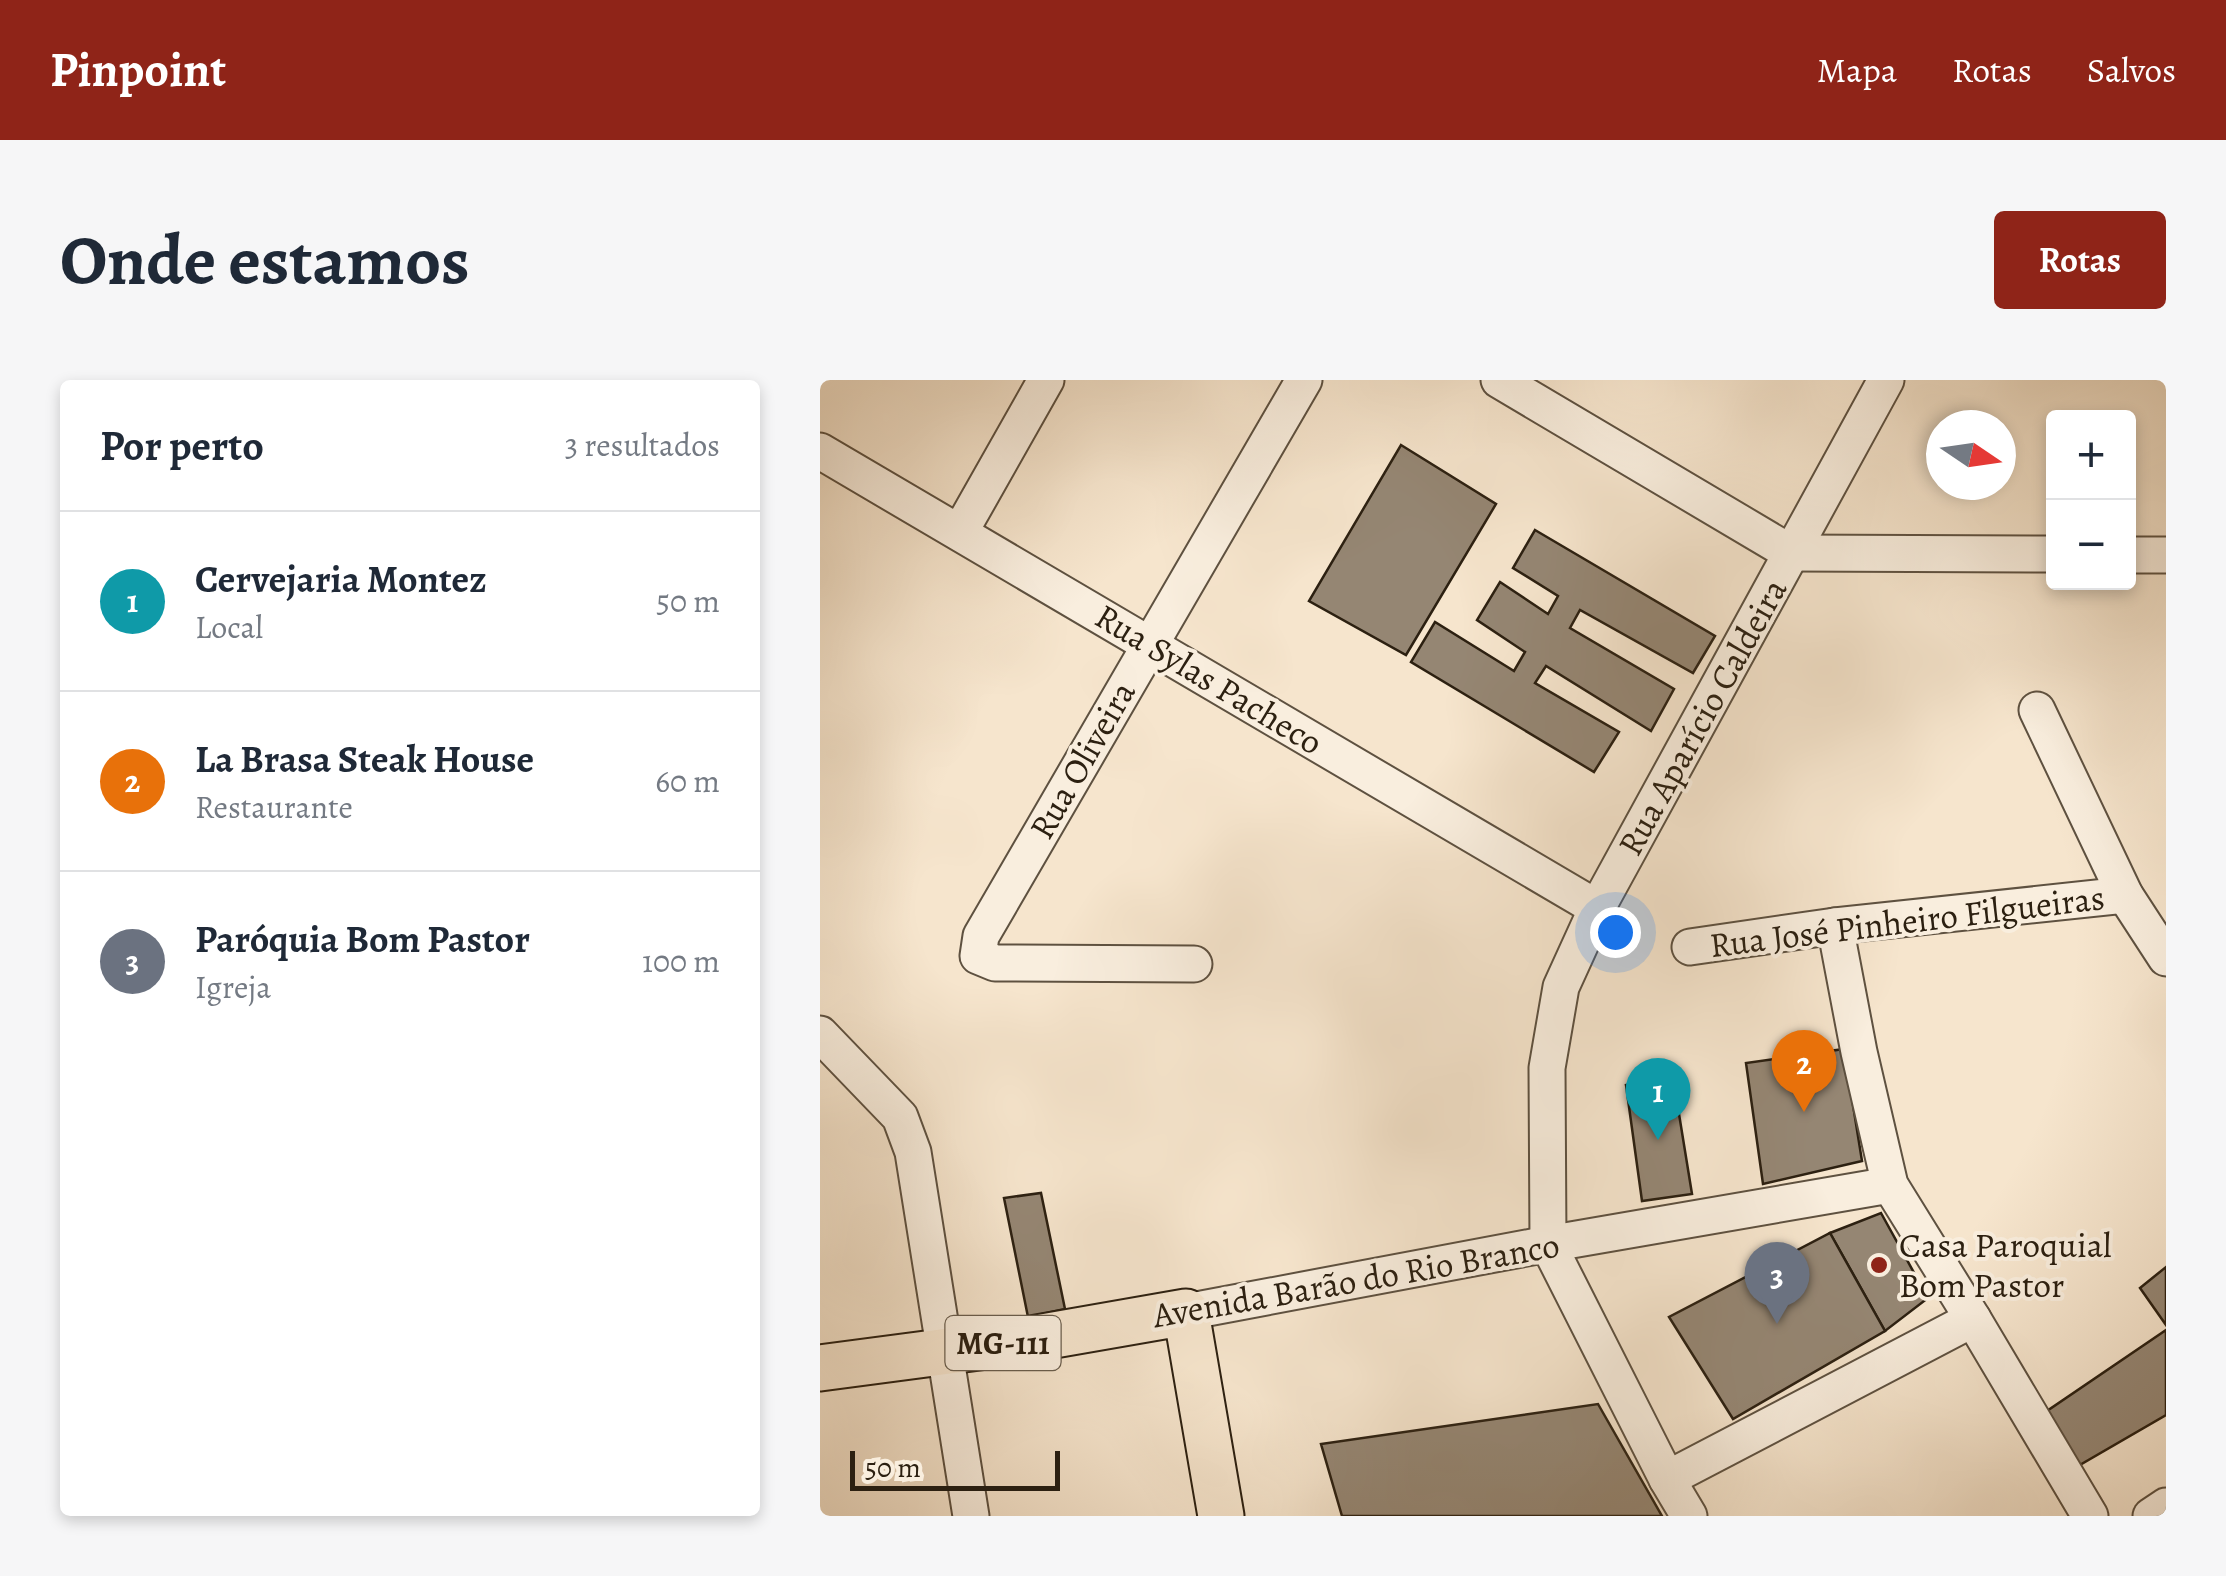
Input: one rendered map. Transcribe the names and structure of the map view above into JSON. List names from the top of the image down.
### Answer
{
  "streets": {
    "main road": ["Avenida Barão do Rio Branco", "MG-111"],
    "street": [
      "Rua Sylas Pacheco",
      "Rua Aparício Caldeira",
      "Rua Oliveira",
      "Rua José Pinheiro Filgueiras"
    ]
  },
  "crossings": [
    ["Rua Sylas Pacheco", "Rua Aparício Caldeira"],
    ["Rua Sylas Pacheco", "Rua Oliveira"],
    ["Rua Aparício Caldeira", "Avenida Barão do Rio Branco"]
  ],
  "places": ["Casa Paroquial Bom Pastor"],
  "scale_bar": "50 m",
  "north": "right",
  "page": {
    "header": "Pinpoint",
    "nav": ["Mapa", "Rotas", "Salvos"],
    "buttons": "Rotas",
    "title": "Onde estamos",
    "heading": ["Por perto", "3 resultados"],
    "map_buttons": ["+", "−"],
    "list": [
      {
        "mark": "1",
        "name": "Cervejaria Montez",
        "note": "Local",
        "value": "50 m"
      },
      {
        "mark": "2",
        "name": "La Brasa Steak House",
        "note": "Restaurante",
        "value": "60 m"
      },
      {
        "mark": "3",
        "name": "Paróquia Bom Pastor",
        "note": "Igreja",
        "value": "100 m"
      }
    ],
    "pins": ["2", "1", "3"],
    "scale": "50 m"
  }
}
